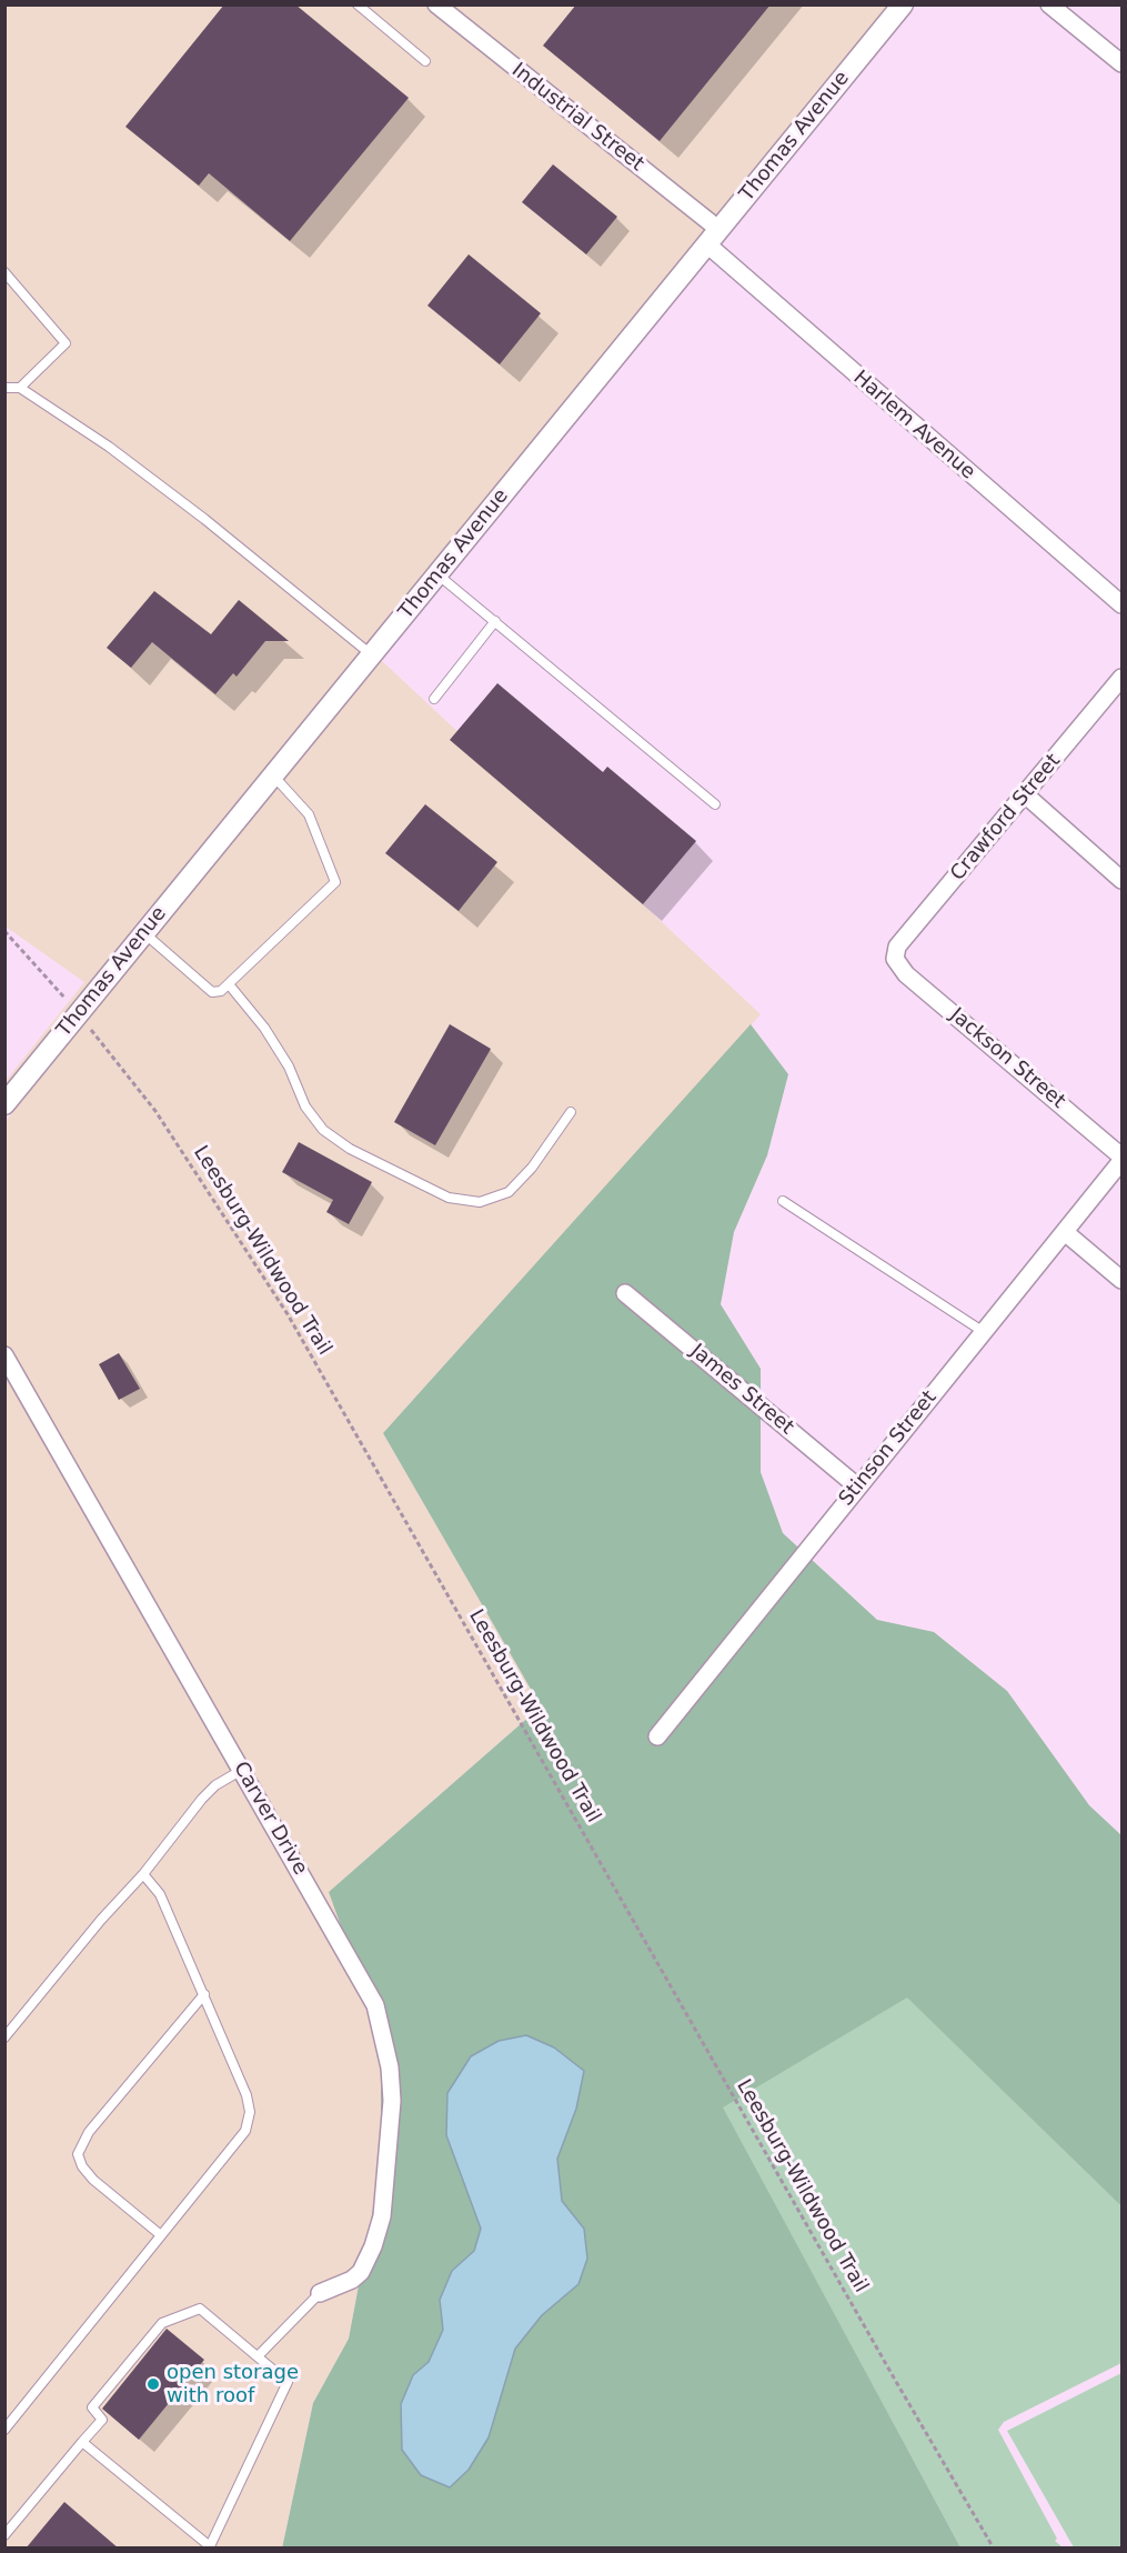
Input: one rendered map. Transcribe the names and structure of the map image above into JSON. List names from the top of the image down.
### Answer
{
  "streets": {
    "street": [
      "Industrial Street",
      "Thomas Avenue",
      "Harlem Avenue",
      "Crawford Street",
      "Jackson Street",
      "James Street",
      "Stinson Street",
      "Carver Drive"
    ],
    "path": ["Leesburg-Wildwood Trail"]
  },
  "crossings": [
    ["Industrial Street", "Thomas Avenue"],
    ["Industrial Street", "Harlem Avenue"],
    ["Thomas Avenue", "Harlem Avenue"],
    ["Thomas Avenue", "Leesburg-Wildwood Trail"],
    ["Crawford Street", "Jackson Street"],
    ["Jackson Street", "Stinson Street"],
    ["James Street", "Stinson Street"]
  ],
  "places": ["open storage with roof"]
}
